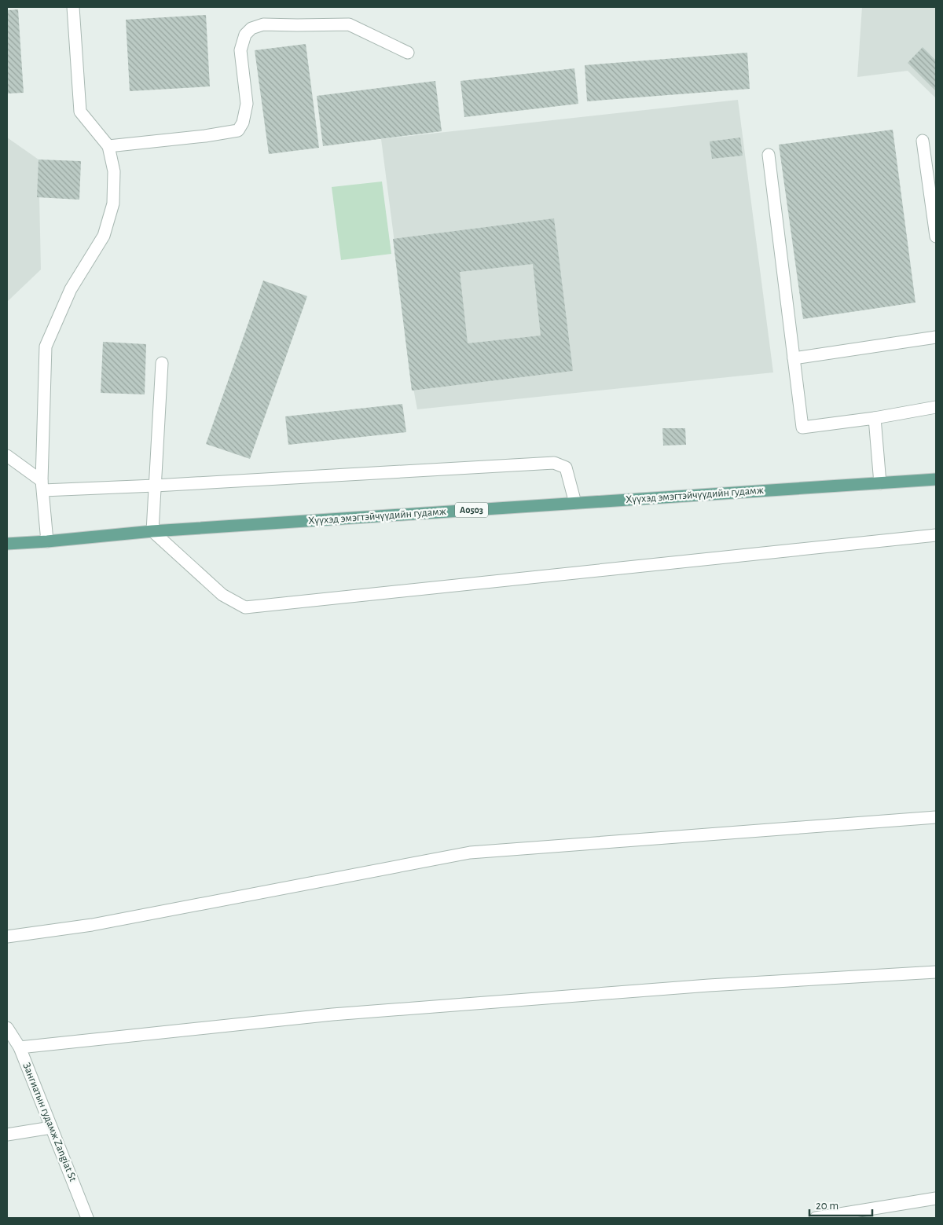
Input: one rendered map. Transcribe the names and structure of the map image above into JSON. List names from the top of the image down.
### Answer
{
  "streets": {
    "main road": ["Хүүхэд эмэгтэйчүүдийн гудамж", "A0503"],
    "street": ["Зангиатын гудамж Zangiat St"]
  },
  "scale_bar": "20 m"
}
